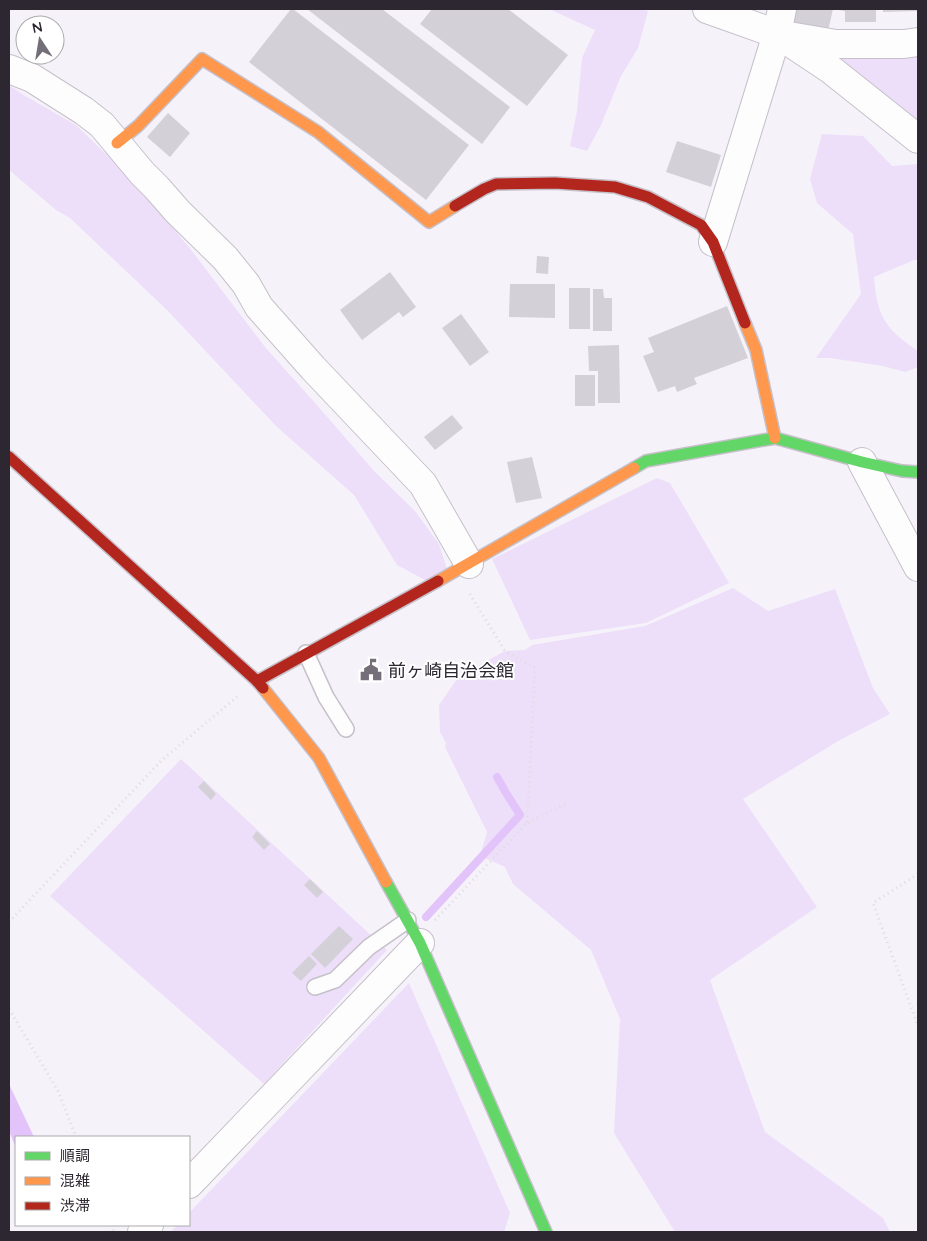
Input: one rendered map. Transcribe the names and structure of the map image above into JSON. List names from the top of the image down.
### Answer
{
  "places": {
    "public building": ["前ヶ崎自治会館"]
  },
  "legend": ["順調", "混雑", "渋滞"],
  "north": "top"
}
